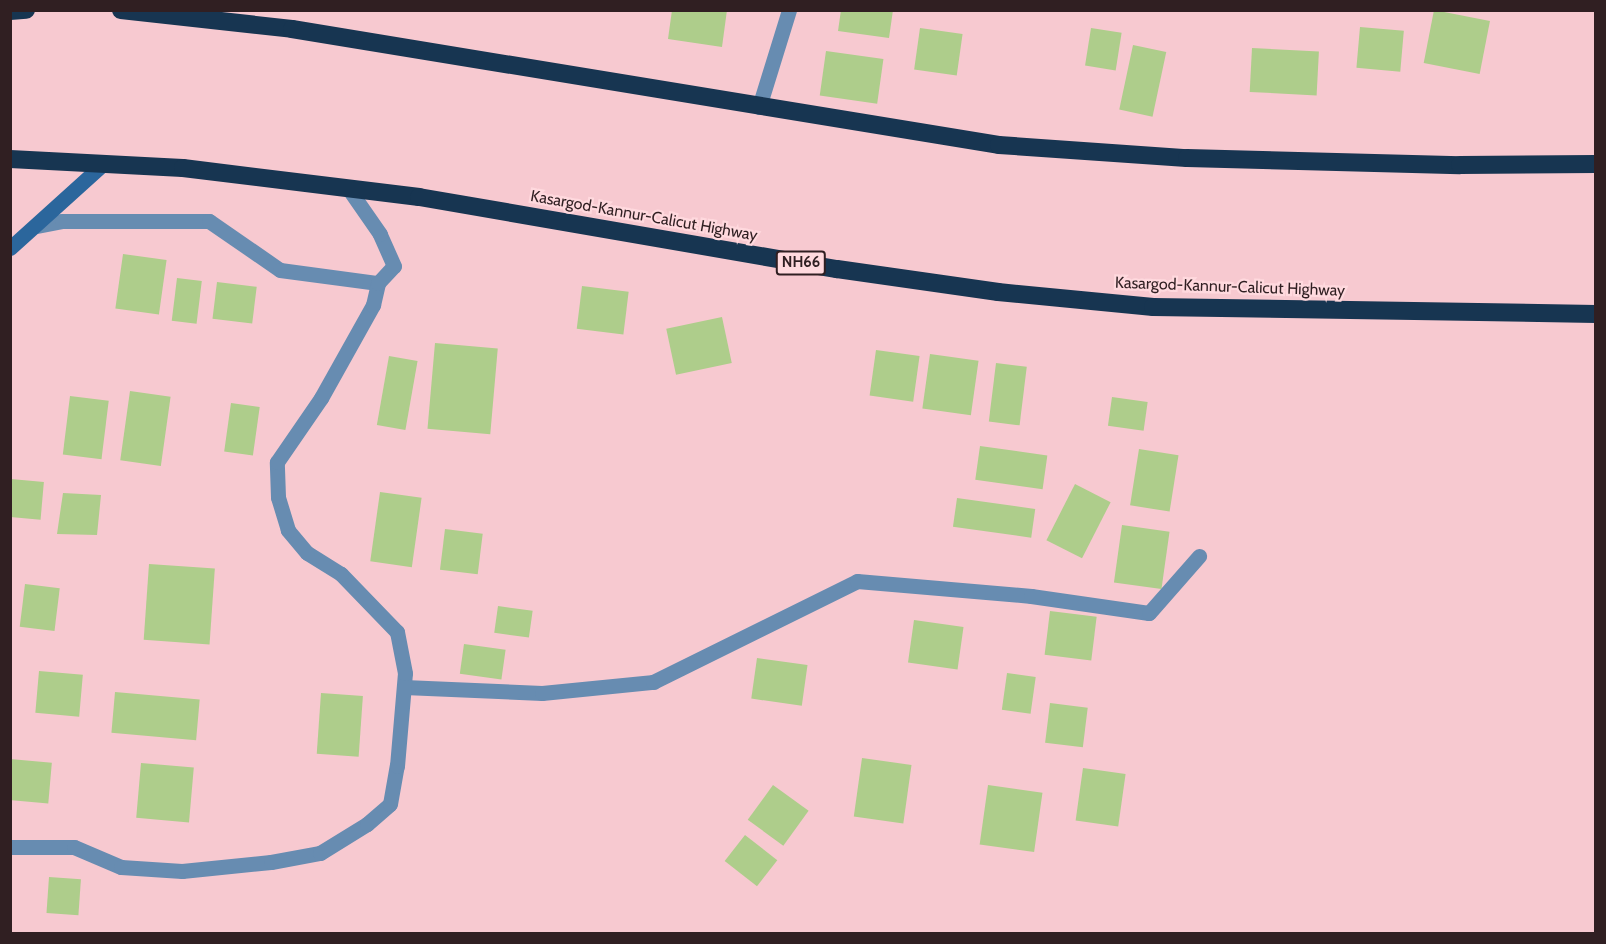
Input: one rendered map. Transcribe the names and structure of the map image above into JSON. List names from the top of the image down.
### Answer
{
  "streets": {
    "highway": ["Kasargod-Kannur-Calicut Highway", "NH66"]
  }
}
